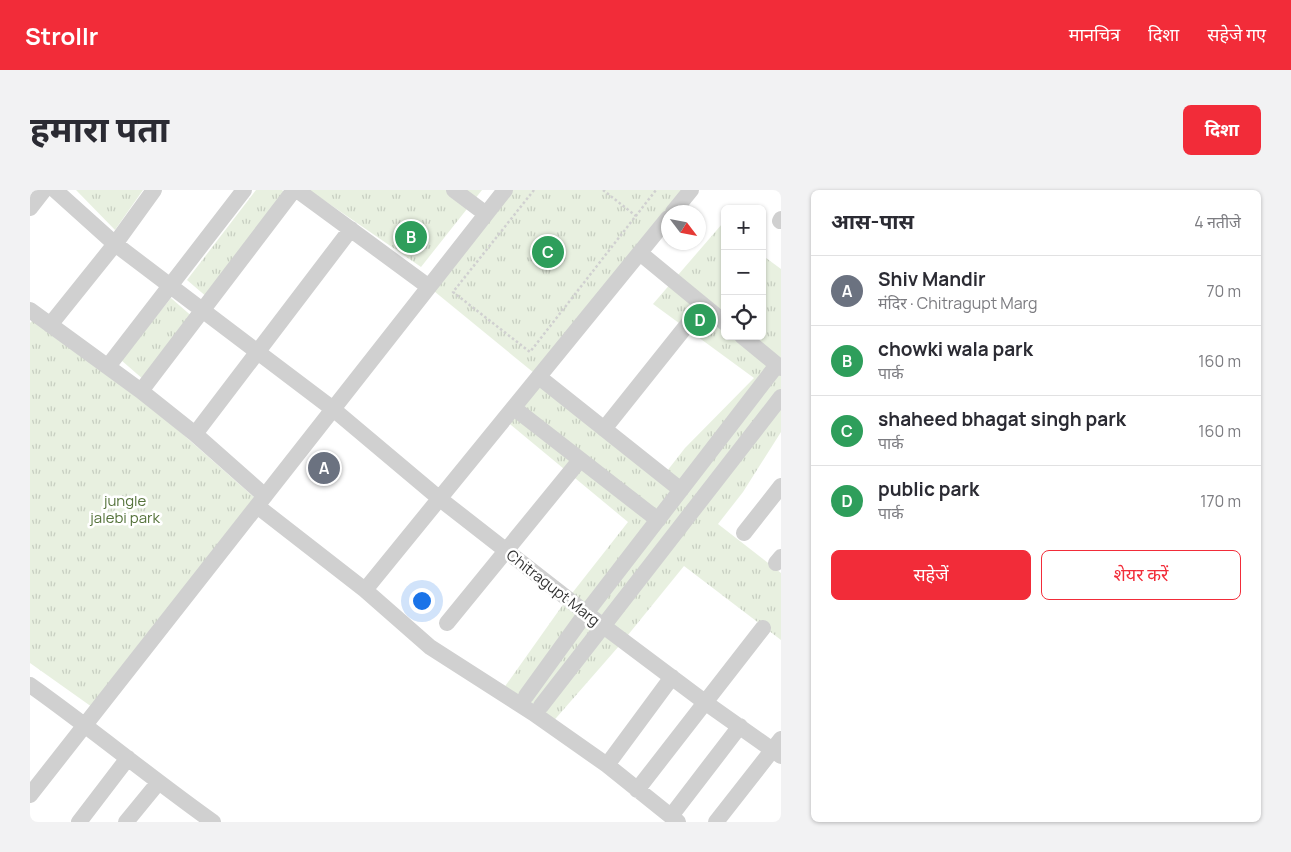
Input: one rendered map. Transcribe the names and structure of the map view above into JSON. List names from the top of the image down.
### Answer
{
  "streets": {
    "street": ["Chitragupt Marg"]
  },
  "parks": ["jungle jalebi park"],
  "north": "bottom right",
  "page": {
    "header": "Strollr",
    "nav": ["मानचित्र", "दिशा", "सहेजे गए"],
    "title": "हमारा पता",
    "buttons": [
      "दिशा",
      ["सहेजें", "शेयर करें"]
    ],
    "heading": ["आस-पास", "4 नतीजे"],
    "map_buttons": ["+", "−"],
    "pins": [
      "B",
      "C",
      "D",
      "A"
    ],
    "list": [
      {
        "mark": "A",
        "name": "Shiv Mandir",
        "note": "मंदिर · Chitragupt Marg",
        "value": "70 m"
      },
      {
        "mark": "B",
        "name": "chowki wala park",
        "note": "पार्क",
        "value": "160 m"
      },
      {
        "mark": "C",
        "name": "shaheed bhagat singh park",
        "note": "पार्क",
        "value": "160 m"
      },
      {
        "mark": "D",
        "name": "public park",
        "note": "पार्क",
        "value": "170 m"
      }
    ]
  }
}
